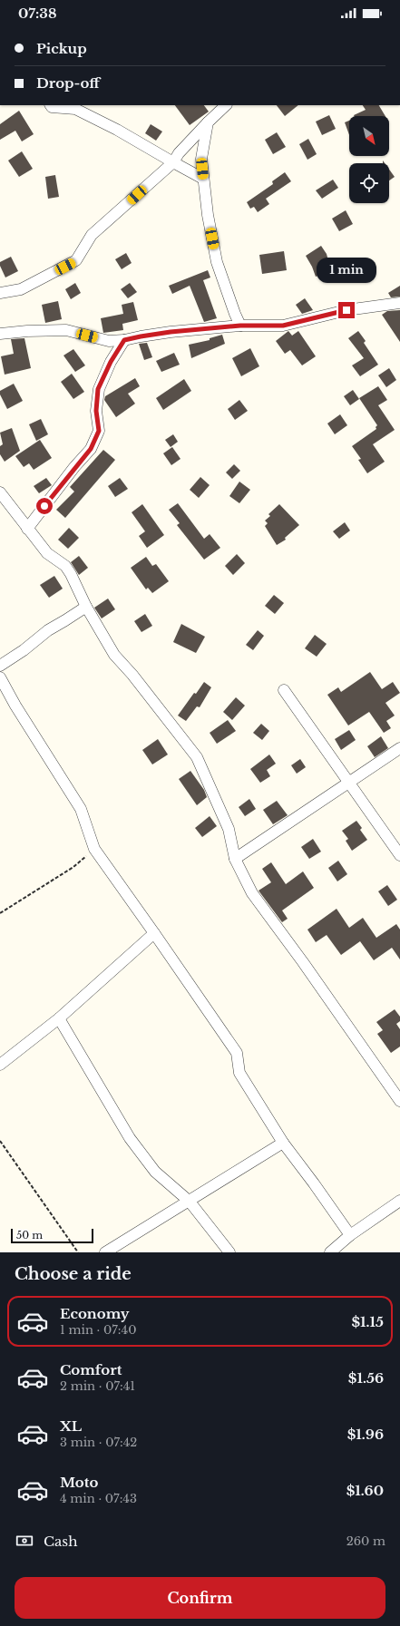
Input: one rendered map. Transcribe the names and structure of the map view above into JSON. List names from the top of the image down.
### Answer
{
  "scale_bar": "50 m",
  "north": "bottom right",
  "page": {
    "status": "07:38",
    "banner": ["Pickup", "Drop-off"],
    "bubble": "1 min",
    "scale": "50 m",
    "heading": "Choose a ride",
    "list": [
      {
        "name": "Economy",
        "note": "1 min · 07:40",
        "value": "$1.15"
      },
      {
        "name": "Comfort",
        "note": "2 min · 07:41",
        "value": "$1.56"
      },
      {
        "name": "XL",
        "note": "3 min · 07:42",
        "value": "$1.96"
      },
      {
        "name": "Moto",
        "note": "4 min · 07:43",
        "value": "$1.60"
      }
    ],
    "pay": ["Cash", "260 m"],
    "buttons": "Confirm"
  }
}
